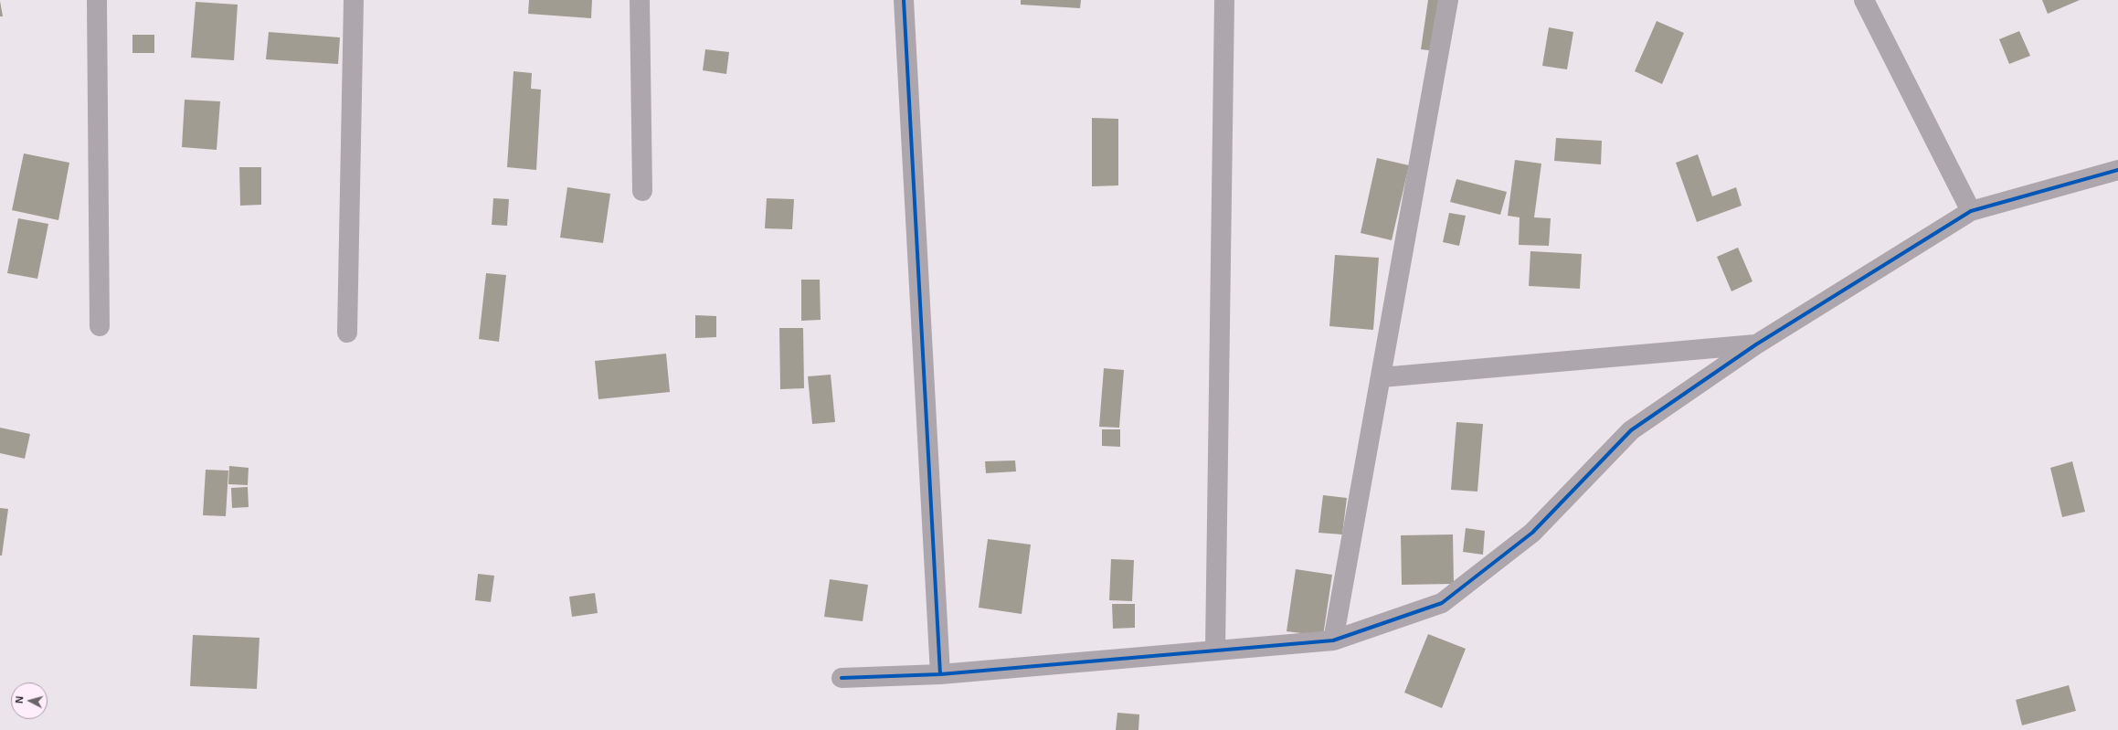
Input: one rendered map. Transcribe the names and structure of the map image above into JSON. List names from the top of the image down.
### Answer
{
  "north": "left"
}
